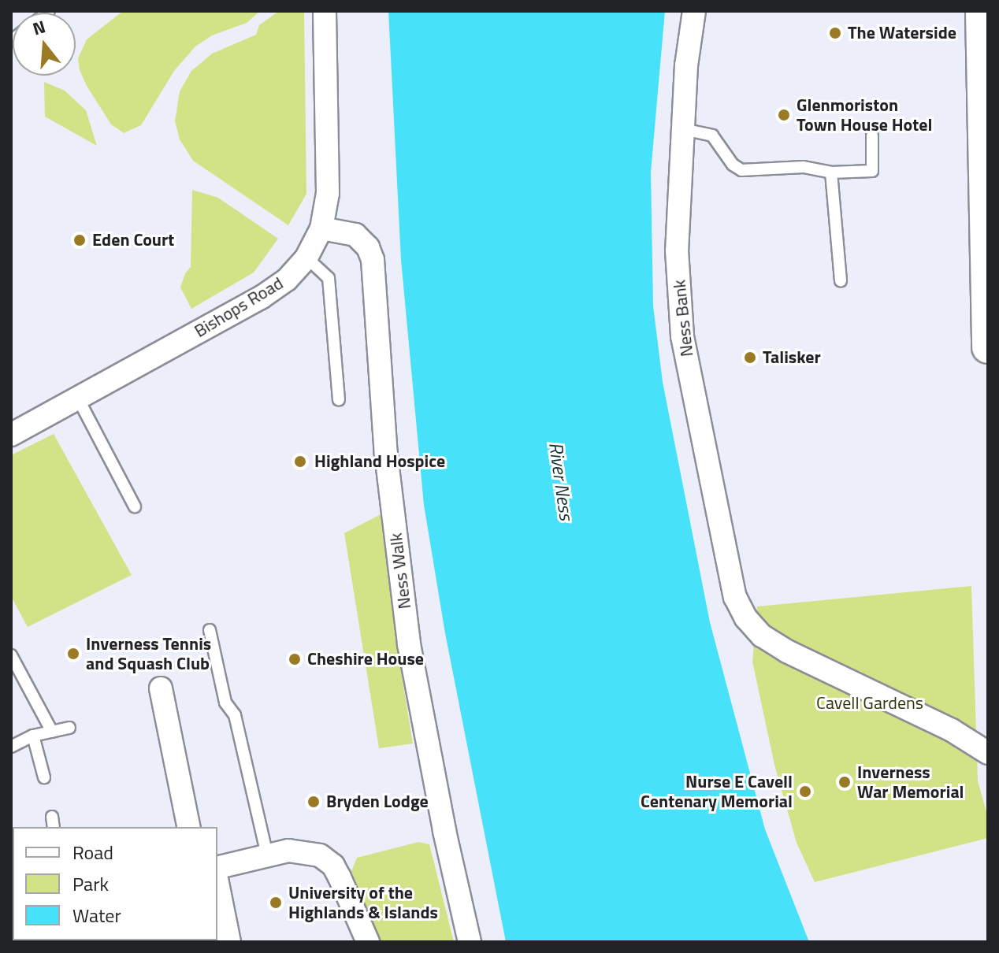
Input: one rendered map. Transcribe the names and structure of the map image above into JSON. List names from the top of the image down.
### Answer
{
  "streets": {
    "street": ["Bishops Road", "Ness Bank", "Ness Walk"]
  },
  "crossings": [
    ["Bishops Road", "Ness Walk"]
  ],
  "water": ["River Ness"],
  "parks": ["Cavell Gardens"],
  "places": [
    "The Waterside",
    "Glenmoriston Town House Hotel",
    "Eden Court",
    "Talisker",
    "Highland Hospice",
    "Inverness Tennis and Squash Club",
    "Cheshire House",
    "Inverness War Memorial",
    "Nurse E Cavell Centenary Memorial",
    "Bryden Lodge",
    "University of the Highlands & Islands"
  ],
  "legend": ["Road", "Park", "Water"],
  "north": "top"
}
